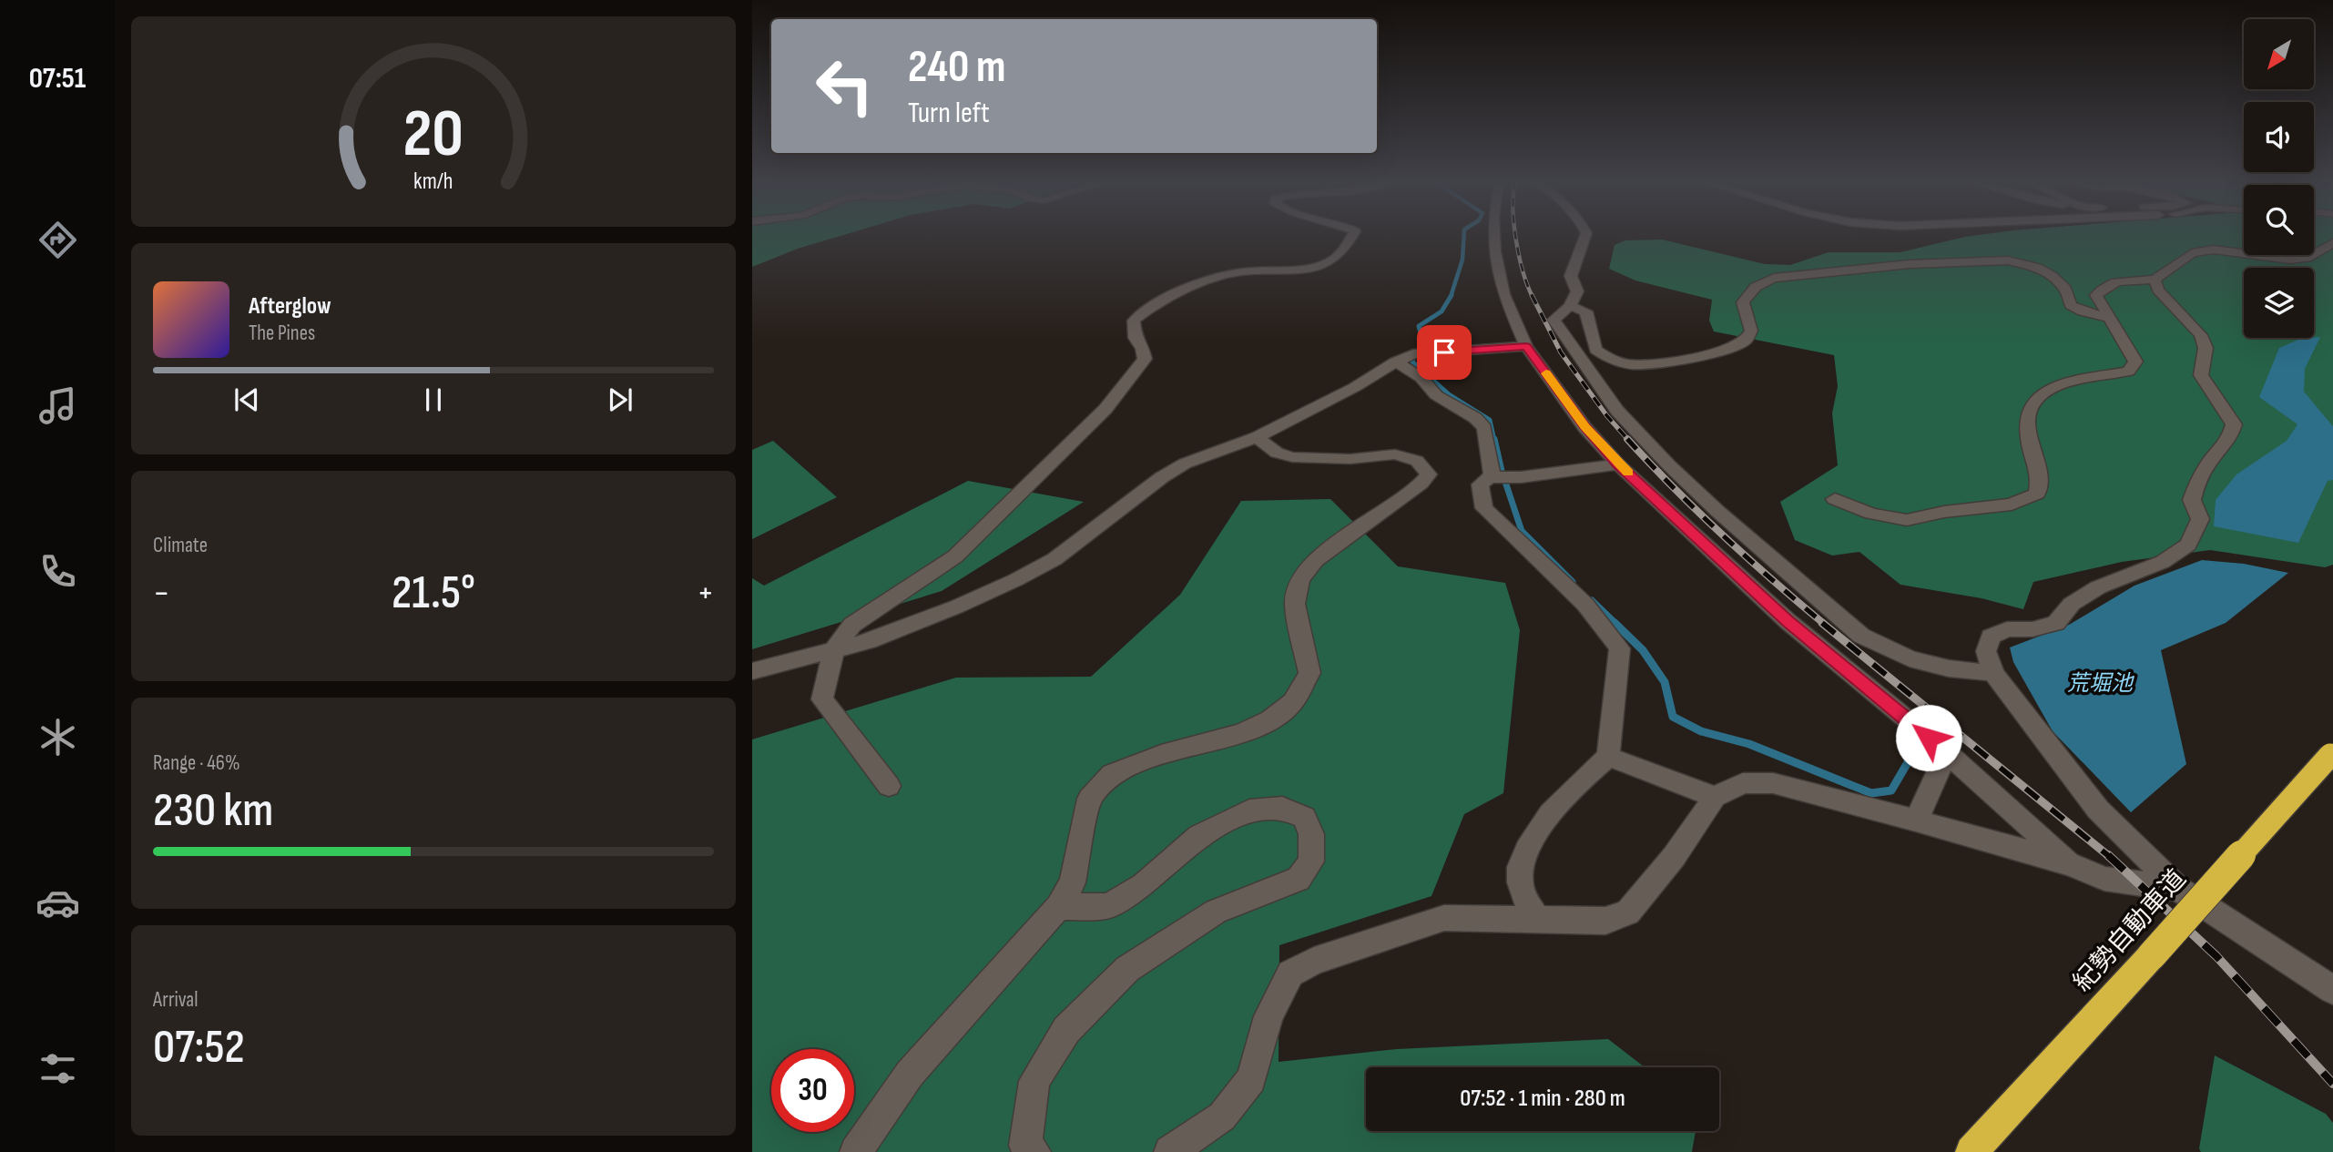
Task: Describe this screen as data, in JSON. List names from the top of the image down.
{
  "streets": {
    "highway": ["紀勢自動車道"]
  },
  "water": ["荒堀池"],
  "north": "bottom left",
  "page": {
    "tabs": "07:51",
    "turn": ["240 m", "Turn left"],
    "song": ["Afterglow", "The Pines"],
    "tile": [
      "Climate",
      ["Range · 46%", "230 km"],
      ["Arrival", "07:52"]
    ],
    "heat": ["−", "21.5°", "+"],
    "limit": "30",
    "trip": "07:52 · 1 min · 280 m",
    "gauge": ["20", "km/h"]
  }
}
